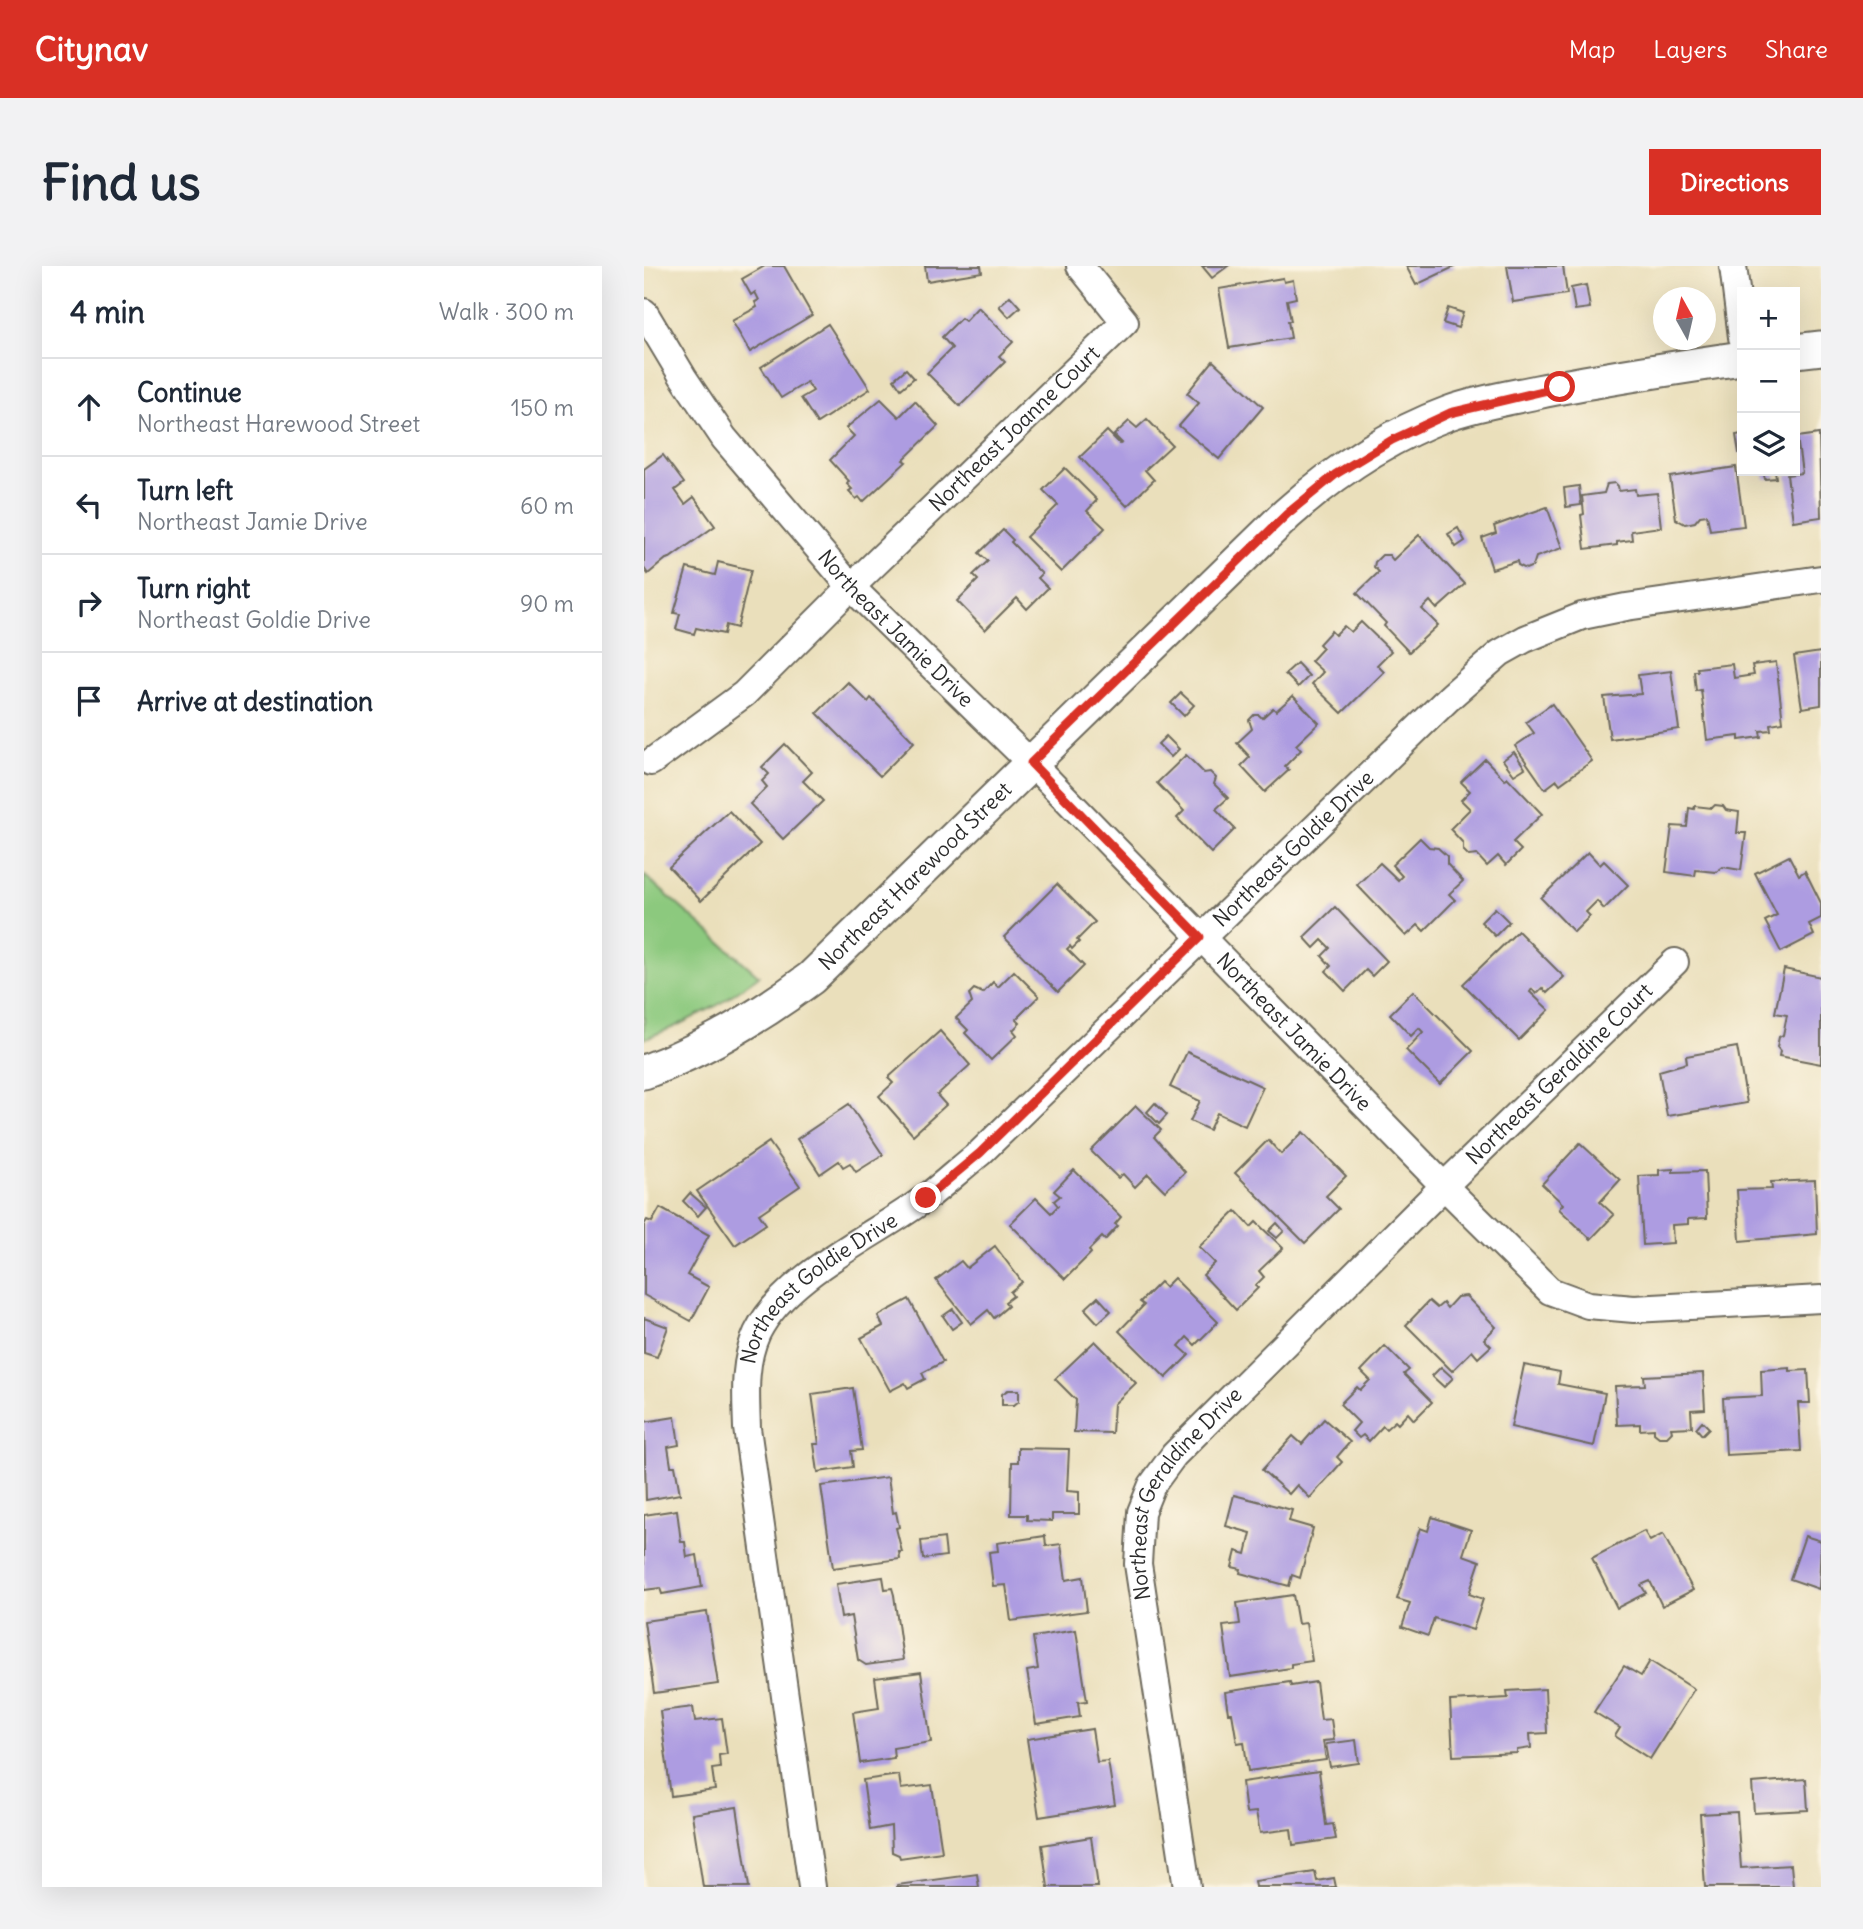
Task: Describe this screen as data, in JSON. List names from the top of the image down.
{
  "streets": {
    "street": [
      "Northeast Joanne Court",
      "Northeast Jamie Drive",
      "Northeast Goldie Drive",
      "Northeast Harewood Street",
      "Northeast Geraldine Court",
      "Northeast Geraldine Drive"
    ]
  },
  "crossings": [
    ["Northeast Joanne Court", "Northeast Jamie Drive"],
    ["Northeast Jamie Drive", "Northeast Goldie Drive"],
    ["Northeast Jamie Drive", "Northeast Harewood Street"],
    ["Northeast Jamie Drive", "Northeast Geraldine Court"],
    ["Northeast Jamie Drive", "Northeast Geraldine Drive"],
    ["Northeast Geraldine Court", "Northeast Geraldine Drive"]
  ],
  "north": "top",
  "page": {
    "header": "Citynav",
    "nav": ["Map", "Layers", "Share"],
    "buttons": "Directions",
    "title": "Find us",
    "heading": ["4 min", "Walk · 300 m"],
    "map_buttons": ["+", "−"],
    "list": [
      ["Continue", "Northeast Harewood Street", "150 m"],
      ["Turn left", "Northeast Jamie Drive", "60 m"],
      ["Turn right", "Northeast Goldie Drive", "90 m"],
      "Arrive at destination"
    ]
  }
}
